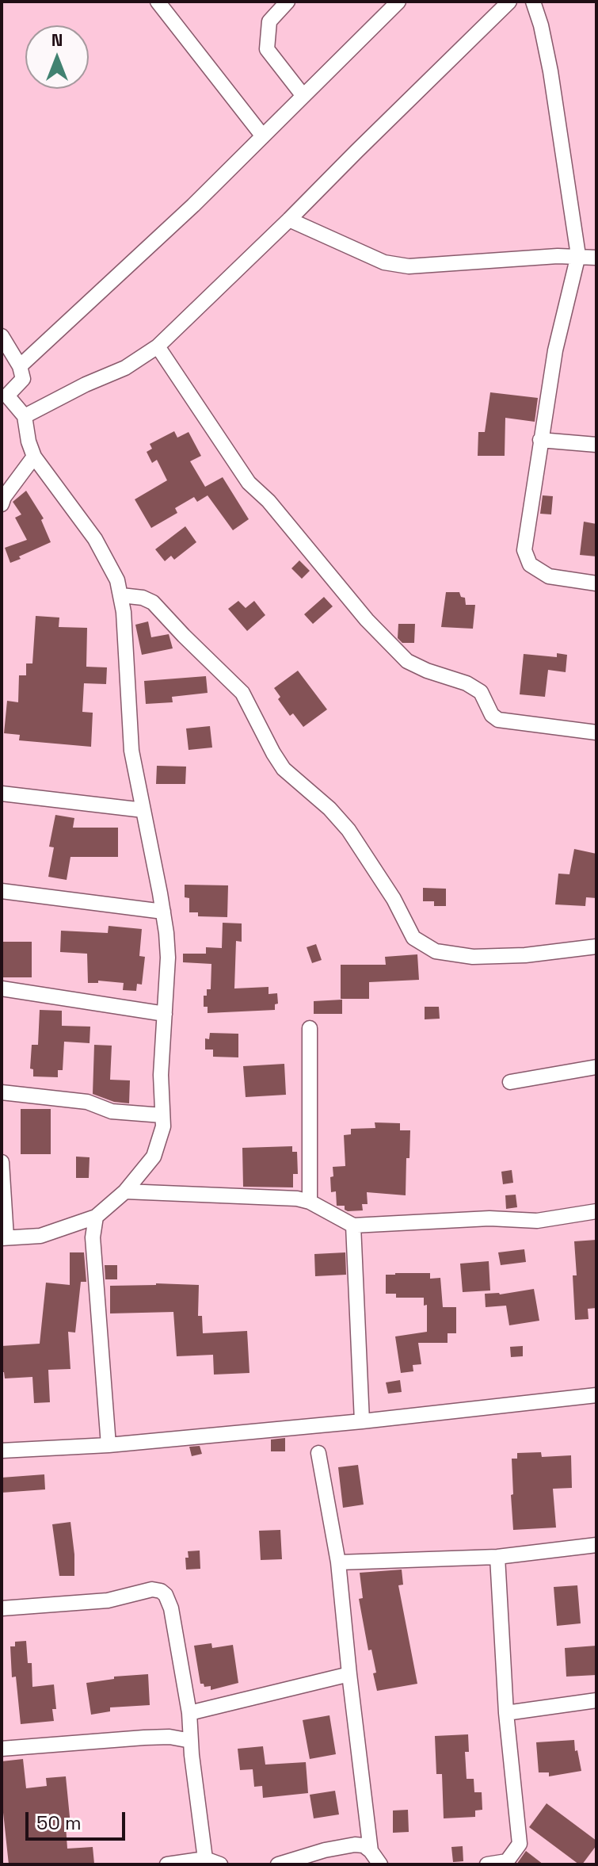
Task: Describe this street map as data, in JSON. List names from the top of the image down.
{
  "scale_bar": "50 m",
  "north": "top"
}
